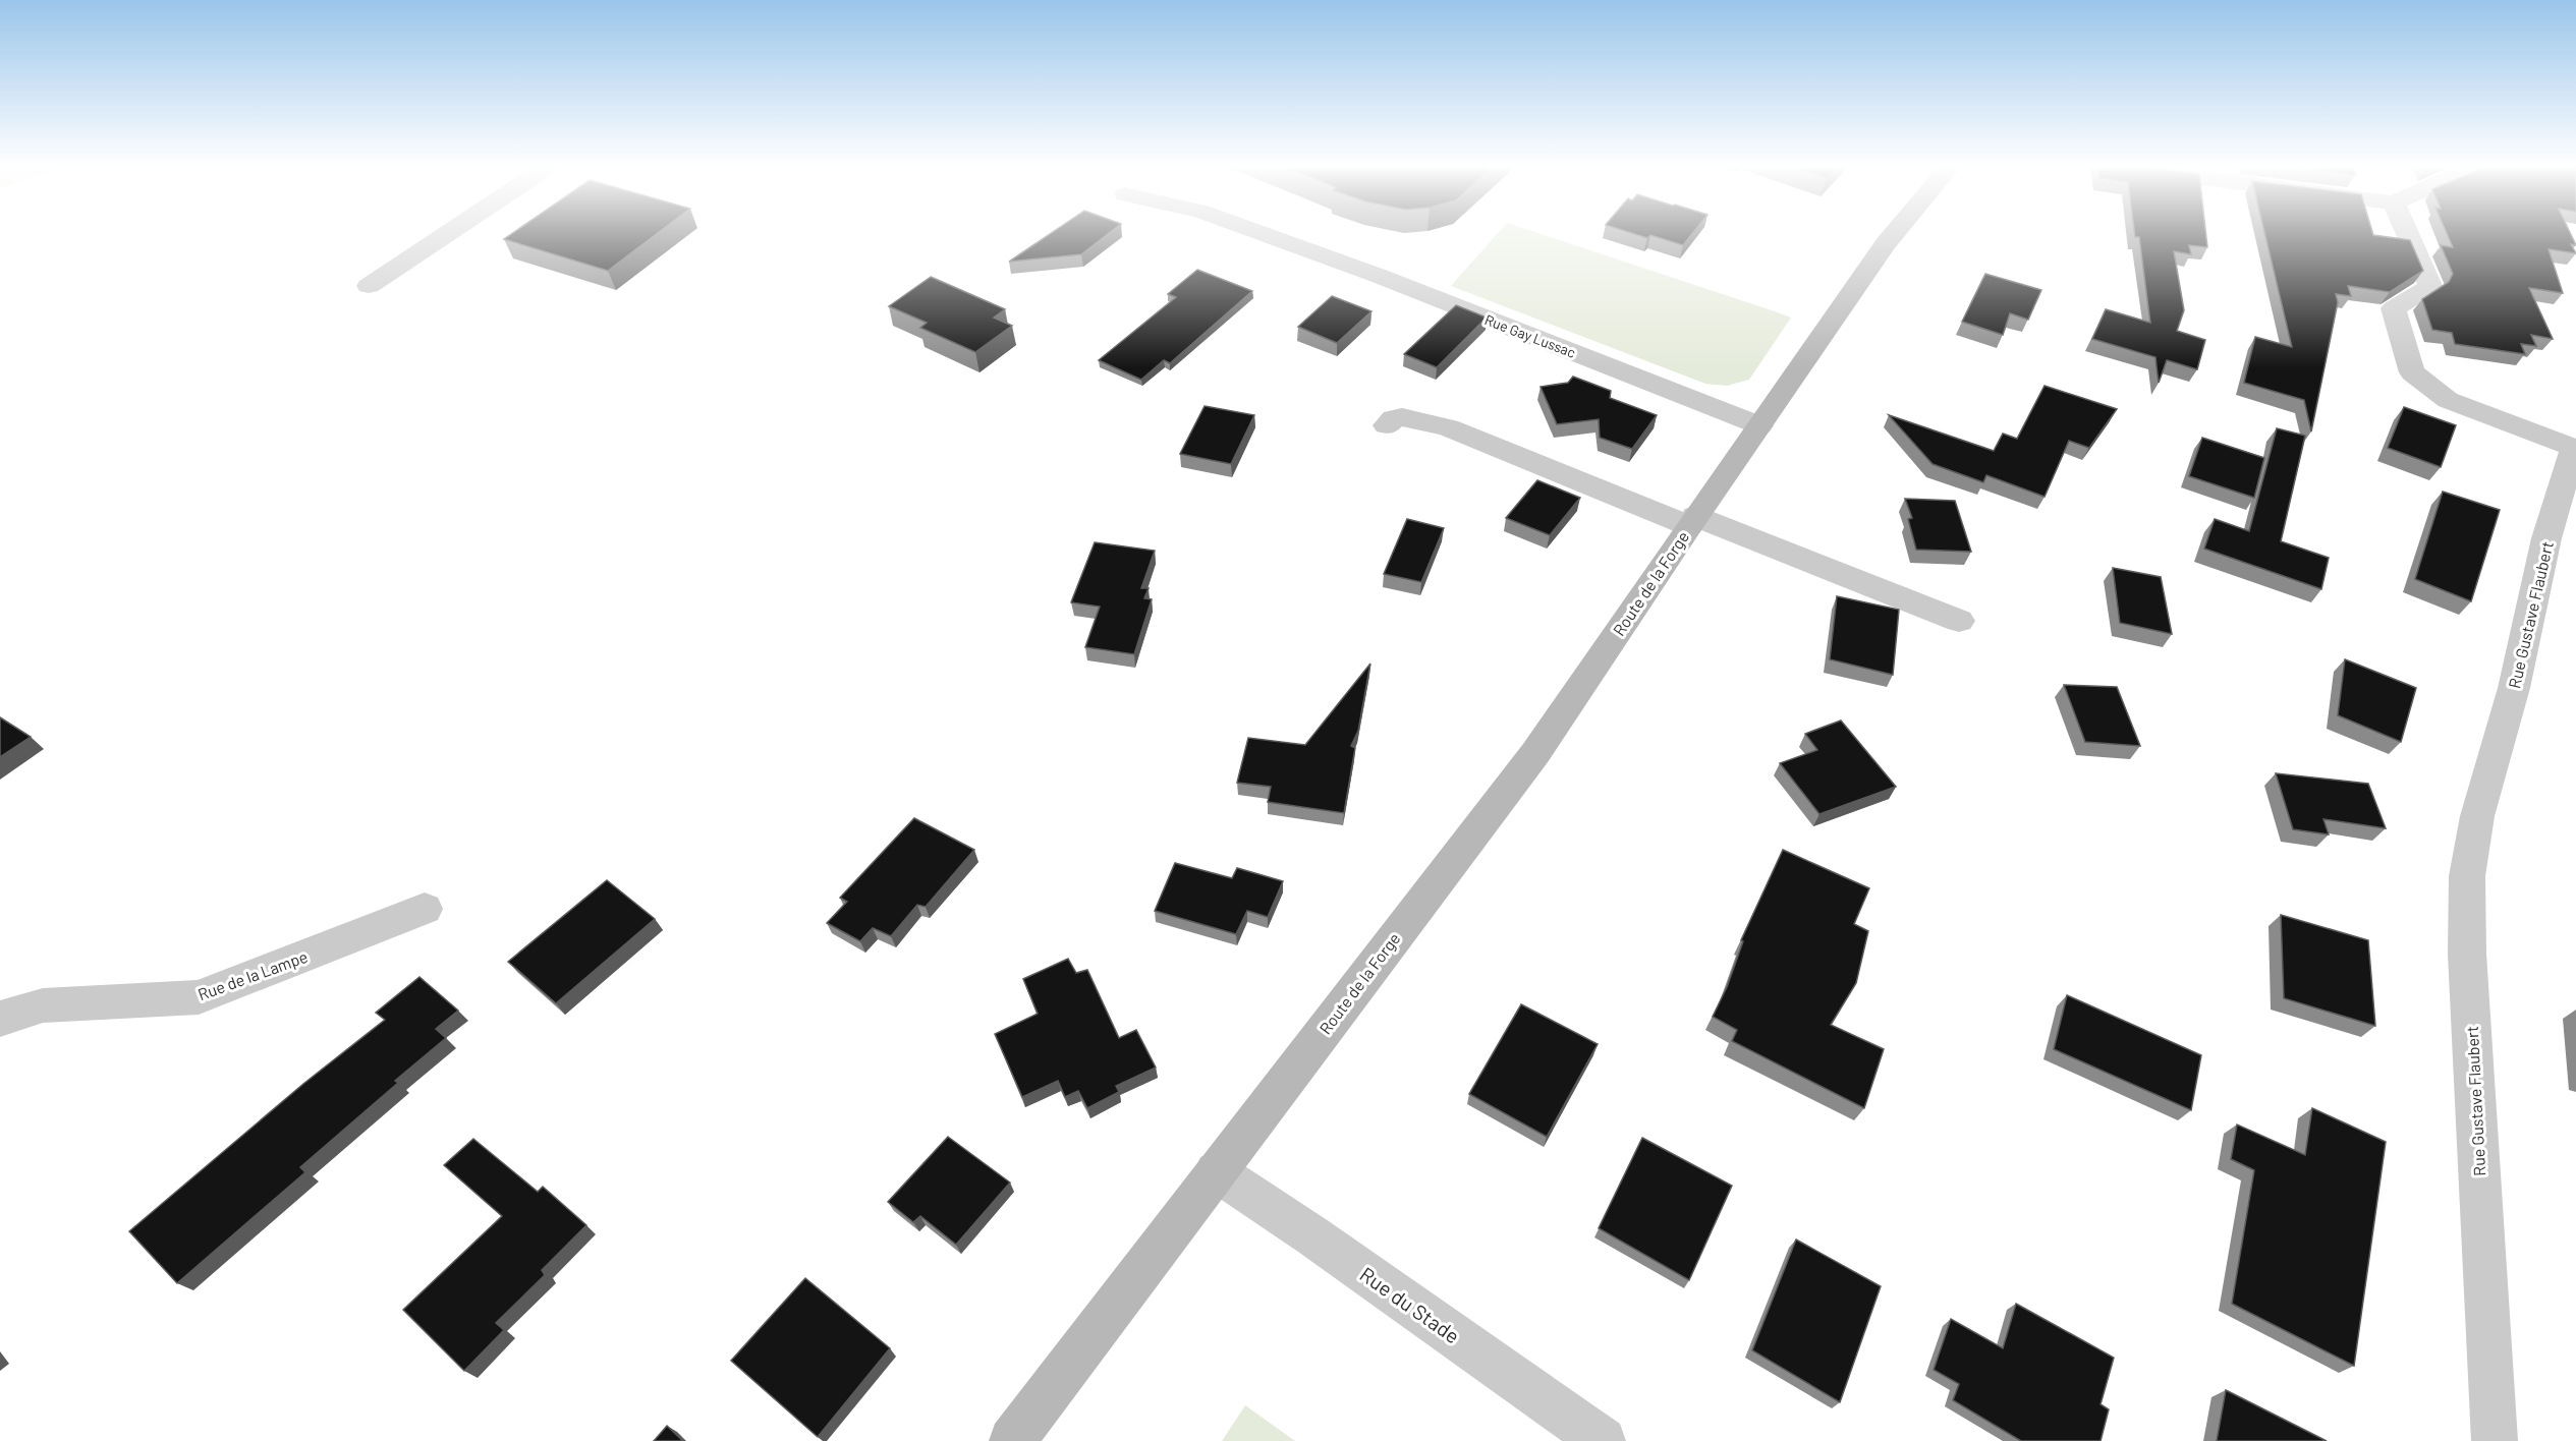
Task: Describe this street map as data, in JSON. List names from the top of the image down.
{
  "streets": {
    "main road": ["Route de la Forge"],
    "street": [
      "Rue Gay Lussac",
      "Rue Gustave Flaubert",
      "Rue de la Lampe",
      "Rue du Stade"
    ]
  },
  "crossings": [
    ["Rue Gay Lussac", "Route de la Forge"],
    ["Route de la Forge", "Rue du Stade"]
  ]
}
